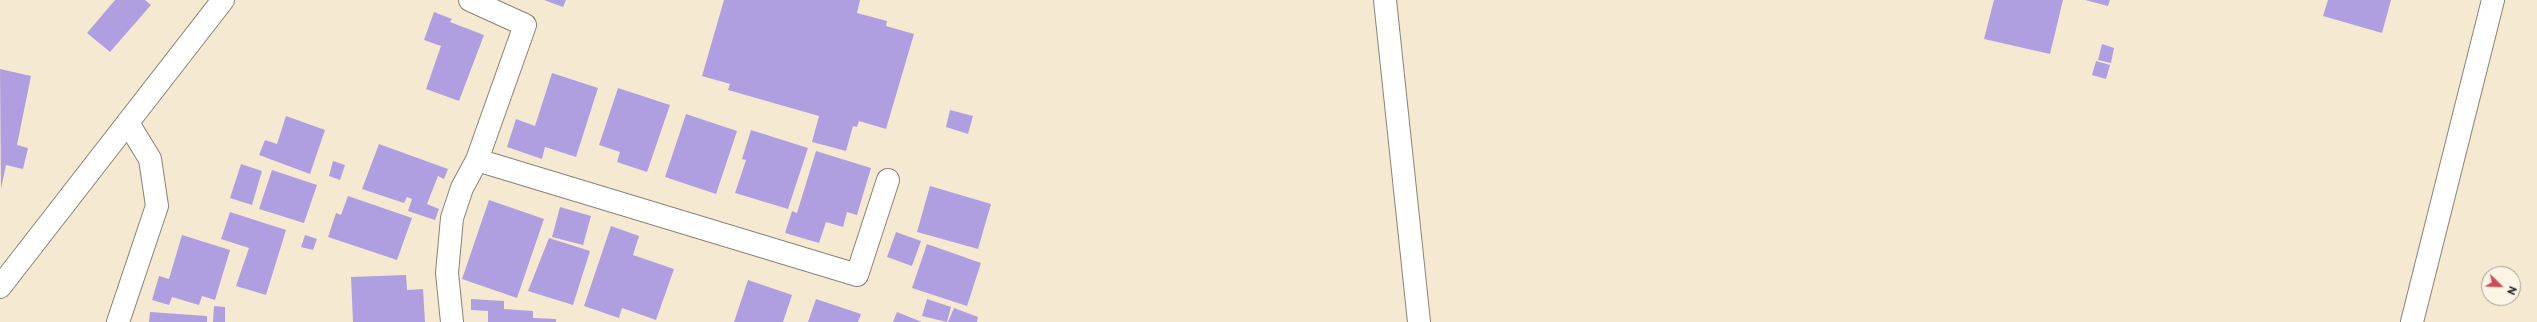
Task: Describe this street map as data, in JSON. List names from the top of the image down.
{
  "north": "bottom right"
}
